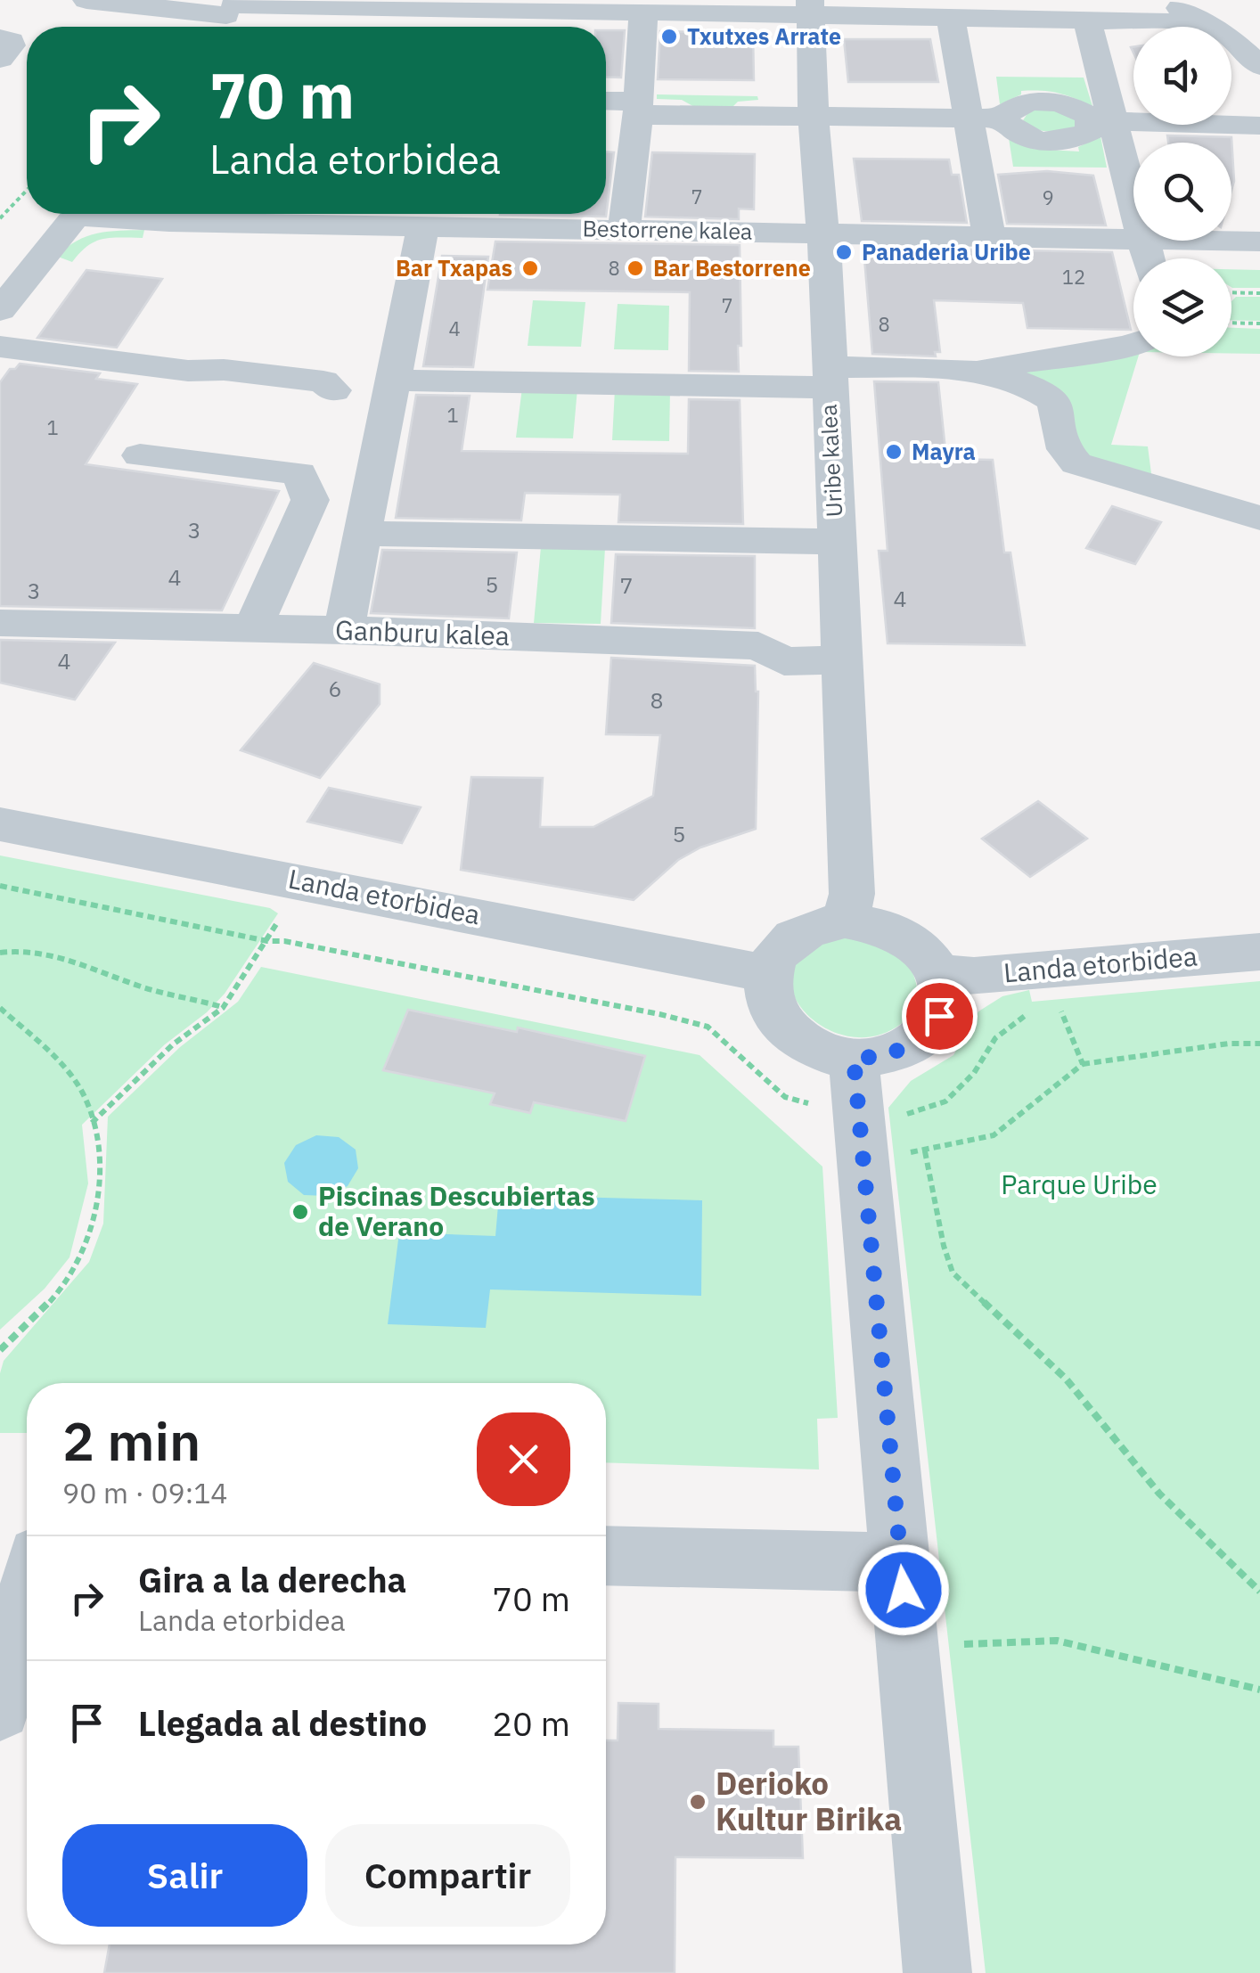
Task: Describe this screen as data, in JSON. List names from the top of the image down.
{
  "streets": {
    "street": [
      "Bestorrene kalea",
      "Uribe kalea",
      "Ganburu kalea",
      "Landa etorbidea"
    ]
  },
  "crossings": [
    ["Bestorrene kalea", "Uribe kalea"],
    ["Uribe kalea", "Ganburu kalea"],
    ["Uribe kalea", "Landa etorbidea"]
  ],
  "parks": ["Parque Uribe"],
  "places": [
    "Txutxes Arrate",
    "Panaderia Uribe",
    "Bar Txapas",
    "Bar Bestorrene",
    "Mayra",
    "Piscinas Descubiertas de Verano",
    "Derioko Kultur Birika"
  ],
  "house_numbers": [
    "7",
    "9",
    "8",
    "12",
    "7",
    "8",
    "4",
    "1",
    "1",
    "3",
    "4",
    "5",
    "7",
    "3",
    "4",
    "4",
    "6",
    "8",
    "5"
  ],
  "page": {
    "turn": ["70 m", "Landa etorbidea"],
    "heading": ["2 min", "90 m · 09:14"],
    "list": [
      {
        "name": "Gira a la derecha",
        "note": "Landa etorbidea",
        "value": "70 m"
      },
      {
        "name": "Llegada al destino",
        "value": "20 m"
      }
    ],
    "buttons": ["Salir", "Compartir"]
  }
}
